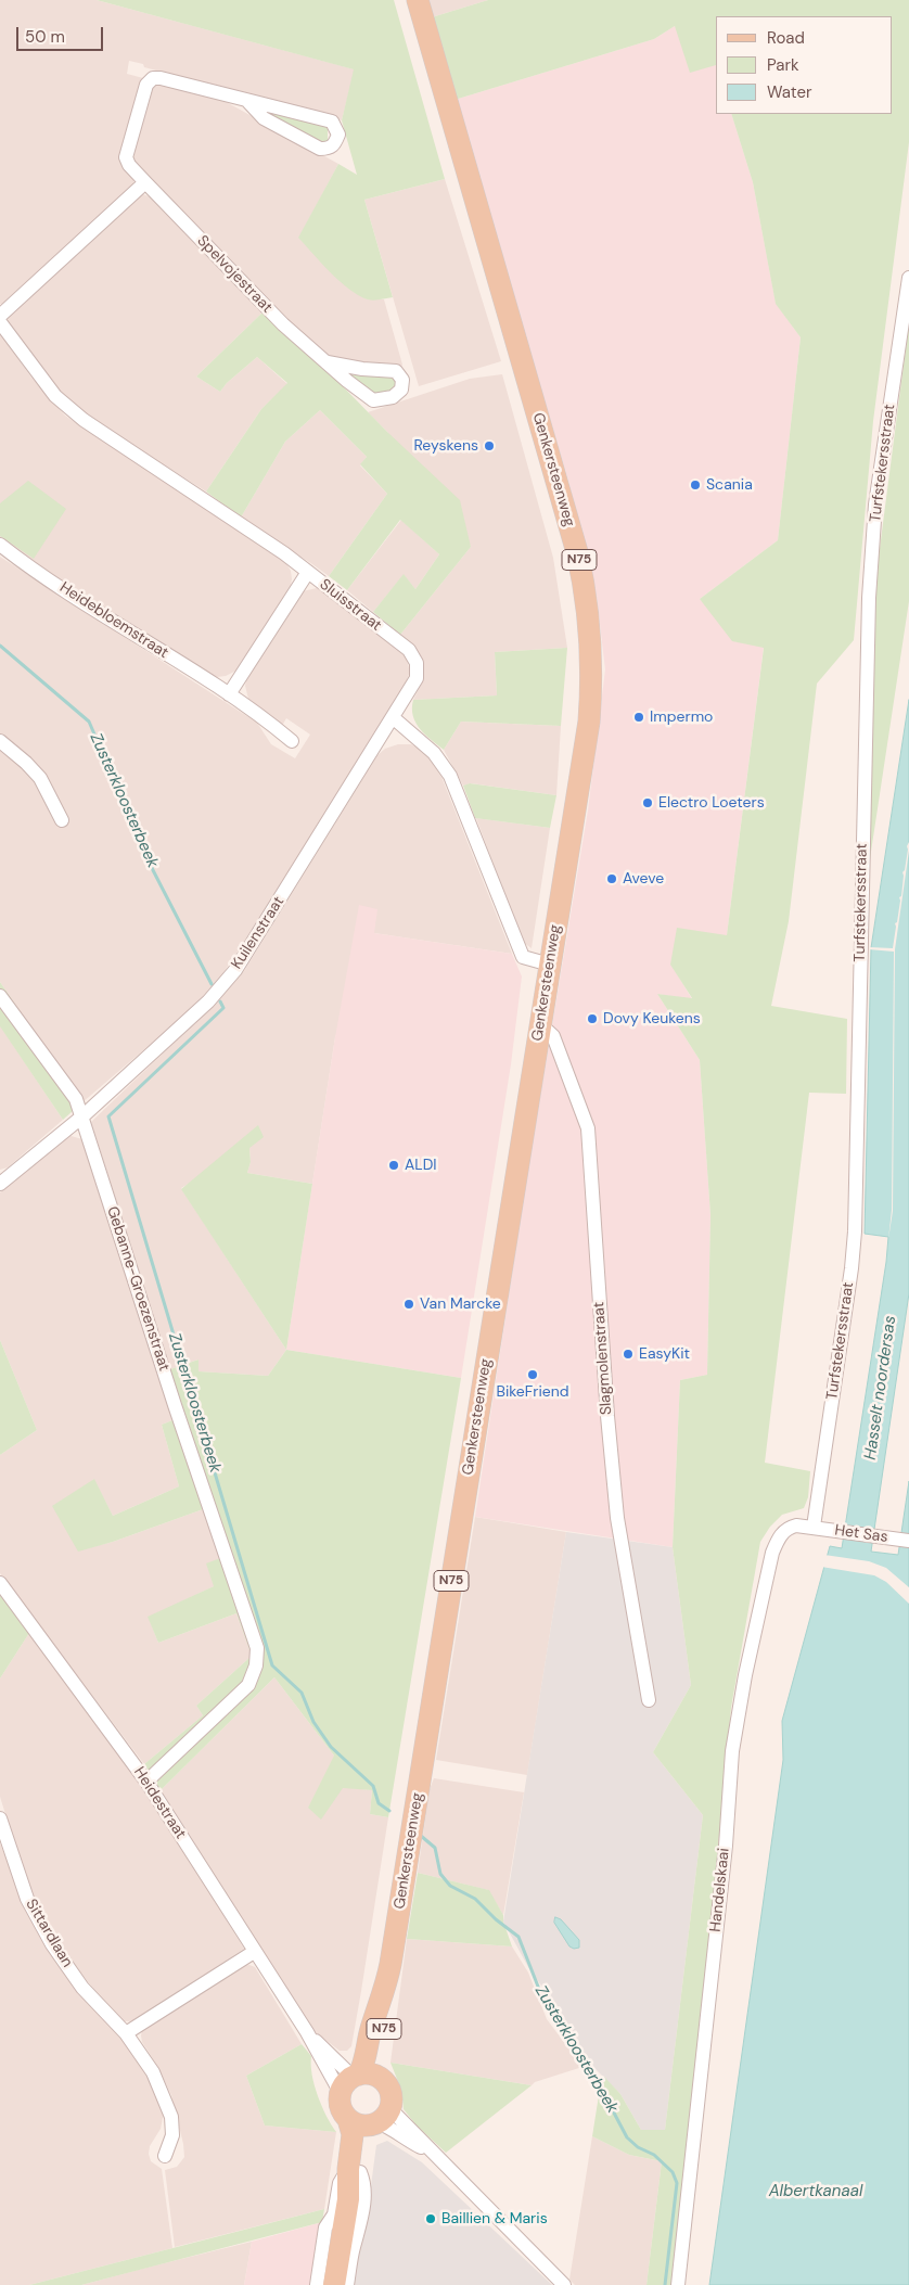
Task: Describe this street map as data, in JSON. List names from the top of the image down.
{
  "streets": {
    "main road": ["Genkersteenweg", "N75"],
    "street": [
      "Spelvojestraat",
      "Turfstekersstraat",
      "Sluisstraat",
      "Heidebloemstraat",
      "Kuilenstraat",
      "Gebanne-Groezenstraat",
      "Slagmolenstraat",
      "Het Sas",
      "Heidestraat",
      "Handelskaai",
      "Sittardlaan"
    ]
  },
  "crossings": [
    ["Turfstekersstraat", "Het Sas"],
    ["Turfstekersstraat", "Handelskaai"],
    ["Genkersteenweg", "Slagmolenstraat"],
    ["Genkersteenweg", "Heidestraat"],
    ["Sluisstraat", "Kuilenstraat"],
    ["Kuilenstraat", "Gebanne-Groezenstraat"],
    ["Gebanne-Groezenstraat", "Heidestraat"],
    ["Het Sas", "Handelskaai"]
  ],
  "water": ["Zusterkloosterbeek", "Hasselt noordersas", "Albertkanaal"],
  "places": [
    "Reyskens",
    "Scania",
    "Impermo",
    "Electro Loeters",
    "Aveve",
    "Dovy Keukens",
    "ALDI",
    "Van Marcke",
    "EasyKit",
    "BikeFriend",
    "Baillien & Maris"
  ],
  "legend": ["Road", "Park", "Water"],
  "scale_bar": "50 m"
}
